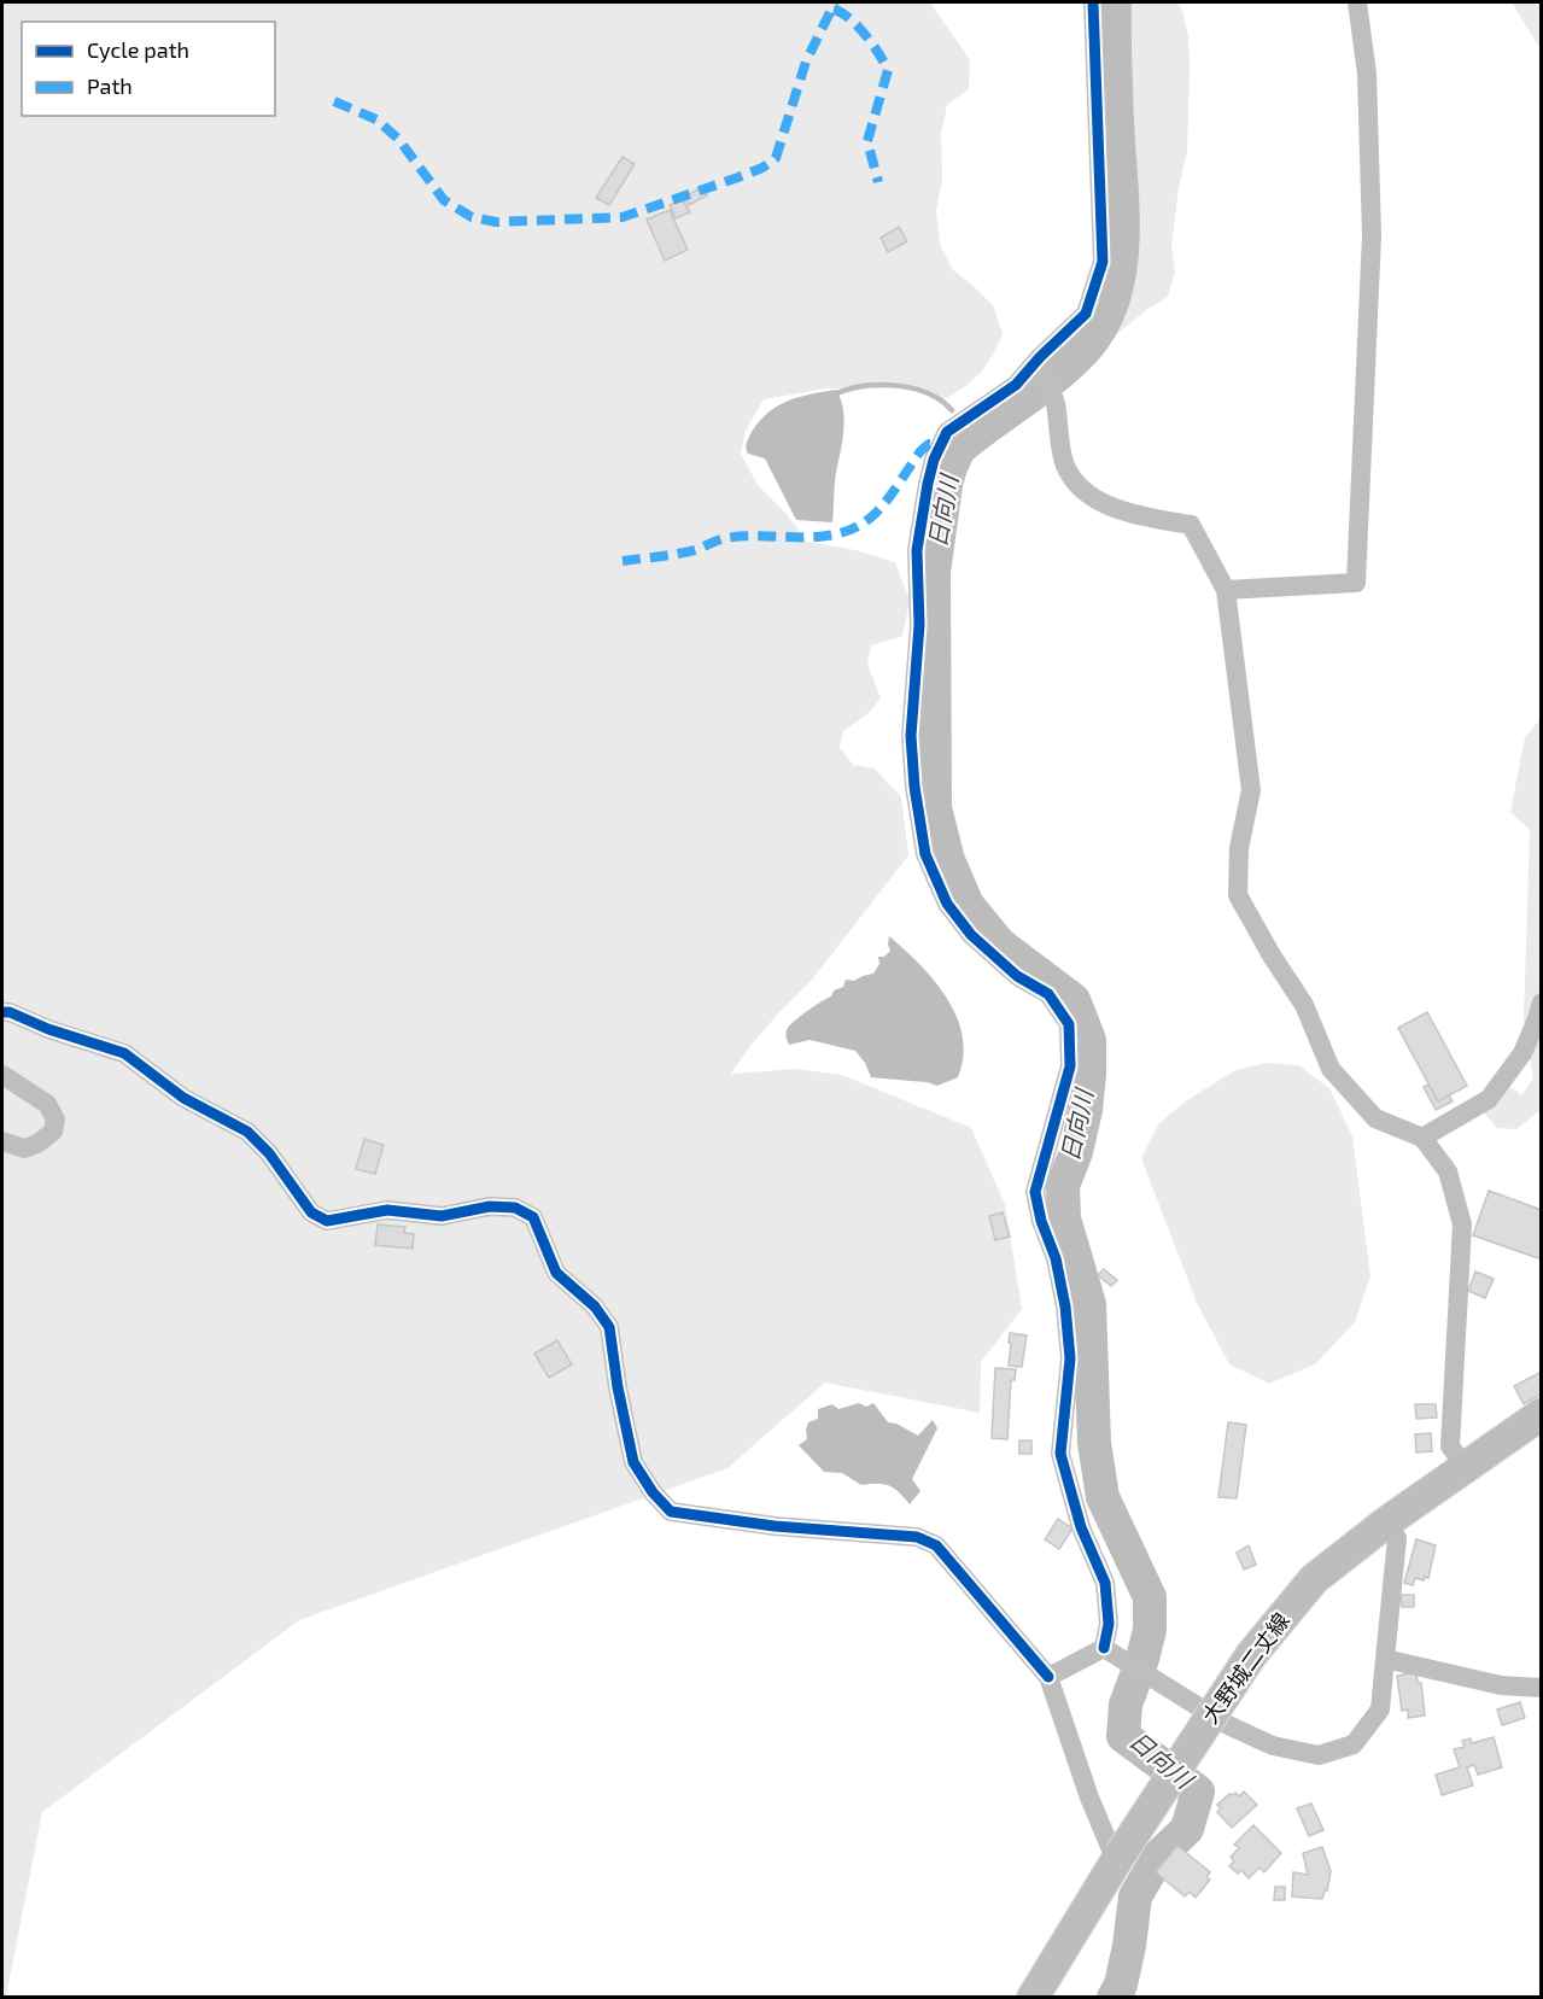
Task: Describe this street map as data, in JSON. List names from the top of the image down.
{
  "streets": {
    "main road": ["大野城二丈線"]
  },
  "water": ["日向川"],
  "legend": ["Cycle path", "Path"]
}
